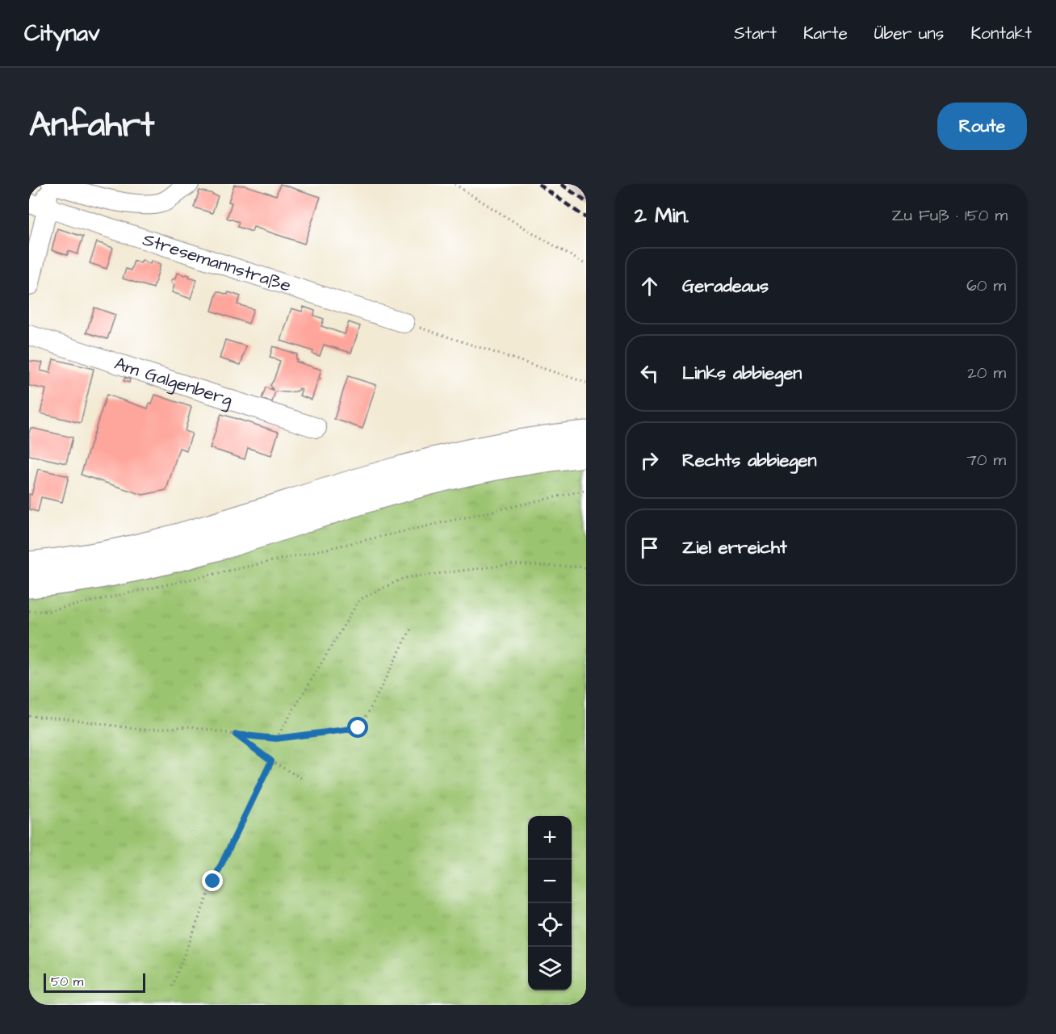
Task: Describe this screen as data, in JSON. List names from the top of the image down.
{
  "streets": {
    "street": ["Stresemannstraße", "Am Galgenberg"]
  },
  "scale_bar": "50 m",
  "page": {
    "header": "Citynav",
    "nav": [
      "Start",
      "Karte",
      "Über uns",
      "Kontakt"
    ],
    "title": "Anfahrt",
    "buttons": "Route",
    "heading": ["2 Min.", "Zu Fuß · 150 m"],
    "list": [
      ["Geradeaus", "60 m"],
      ["Links abbiegen", "20 m"],
      ["Rechts abbiegen", "70 m"],
      "Ziel erreicht"
    ],
    "map_buttons": ["+", "−"],
    "scale": "50 m"
  }
}
